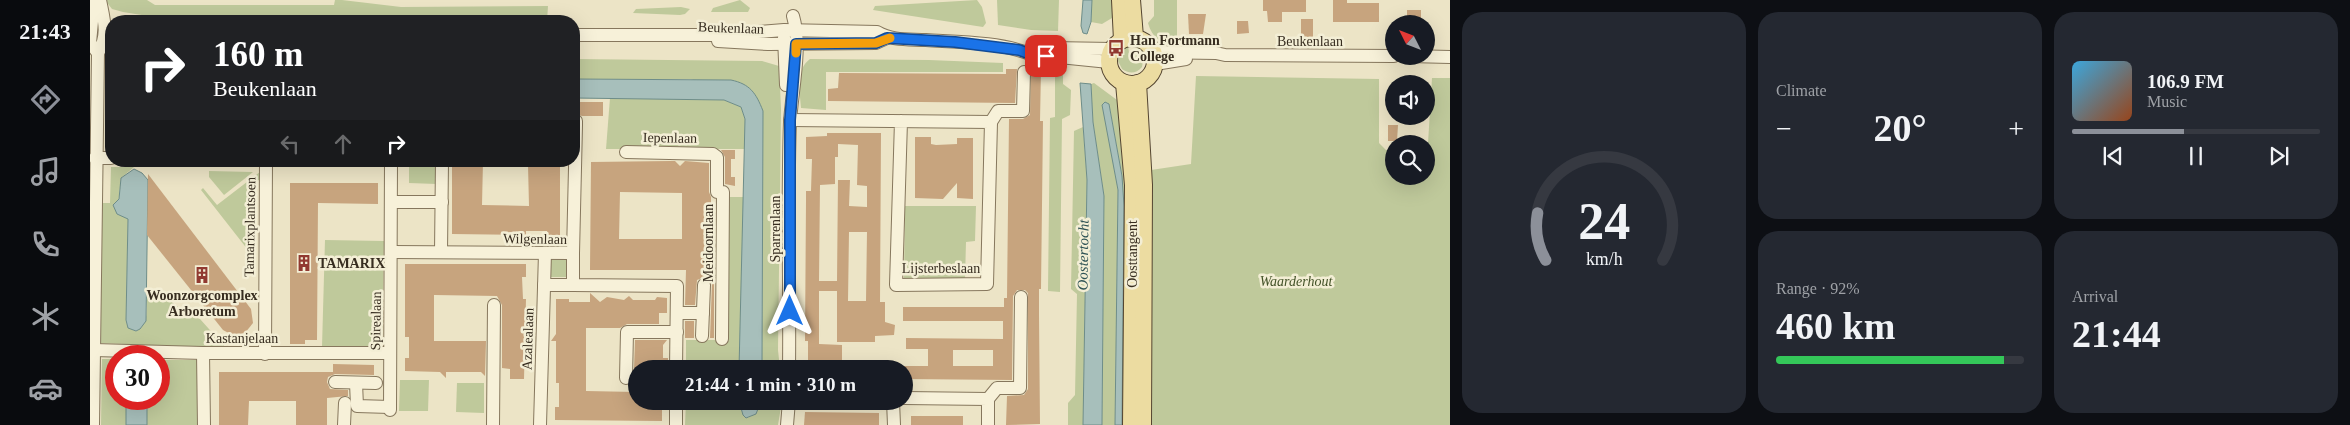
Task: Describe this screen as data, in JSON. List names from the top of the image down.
{
  "streets": {
    "main road": ["Oosttangent"],
    "street": [
      "Beukenlaan",
      "Iepenlaan",
      "Tamarixplantsoen",
      "Sparrenlaan",
      "Wilgenlaan",
      "Meidoornlaan",
      "Lijsterbeslaan",
      "Spirealaan",
      "Kastanjelaan",
      "Azalealaan"
    ]
  },
  "crossings": [
    ["Beukenlaan", "Sparrenlaan"],
    ["Beukenlaan", "Oosttangent"],
    ["Iepenlaan", "Meidoornlaan"],
    ["Tamarixplantsoen", "Kastanjelaan"],
    ["Wilgenlaan", "Spirealaan"],
    ["Wilgenlaan", "Azalealaan"],
    ["Spirealaan", "Kastanjelaan"]
  ],
  "water": ["Oostertocht"],
  "parks": ["Waarderhout"],
  "places": {
    "bus stop": ["Han Fortmann College"],
    "building": ["TAMARIX", "Woonzorgcomplex Arboretum"]
  },
  "north": "top left",
  "page": {
    "tabs": "21:43",
    "tile": [
      "Climate",
      ["Range · 92%", "460 km"],
      ["Arrival", "21:44"]
    ],
    "turn": ["160 m", "Beukenlaan"],
    "song": ["106.9 FM", "Music"],
    "heat": ["−", "20°", "+"],
    "limit": "30",
    "trip": "21:44 · 1 min · 310 m",
    "gauge": ["24", "km/h"]
  }
}
